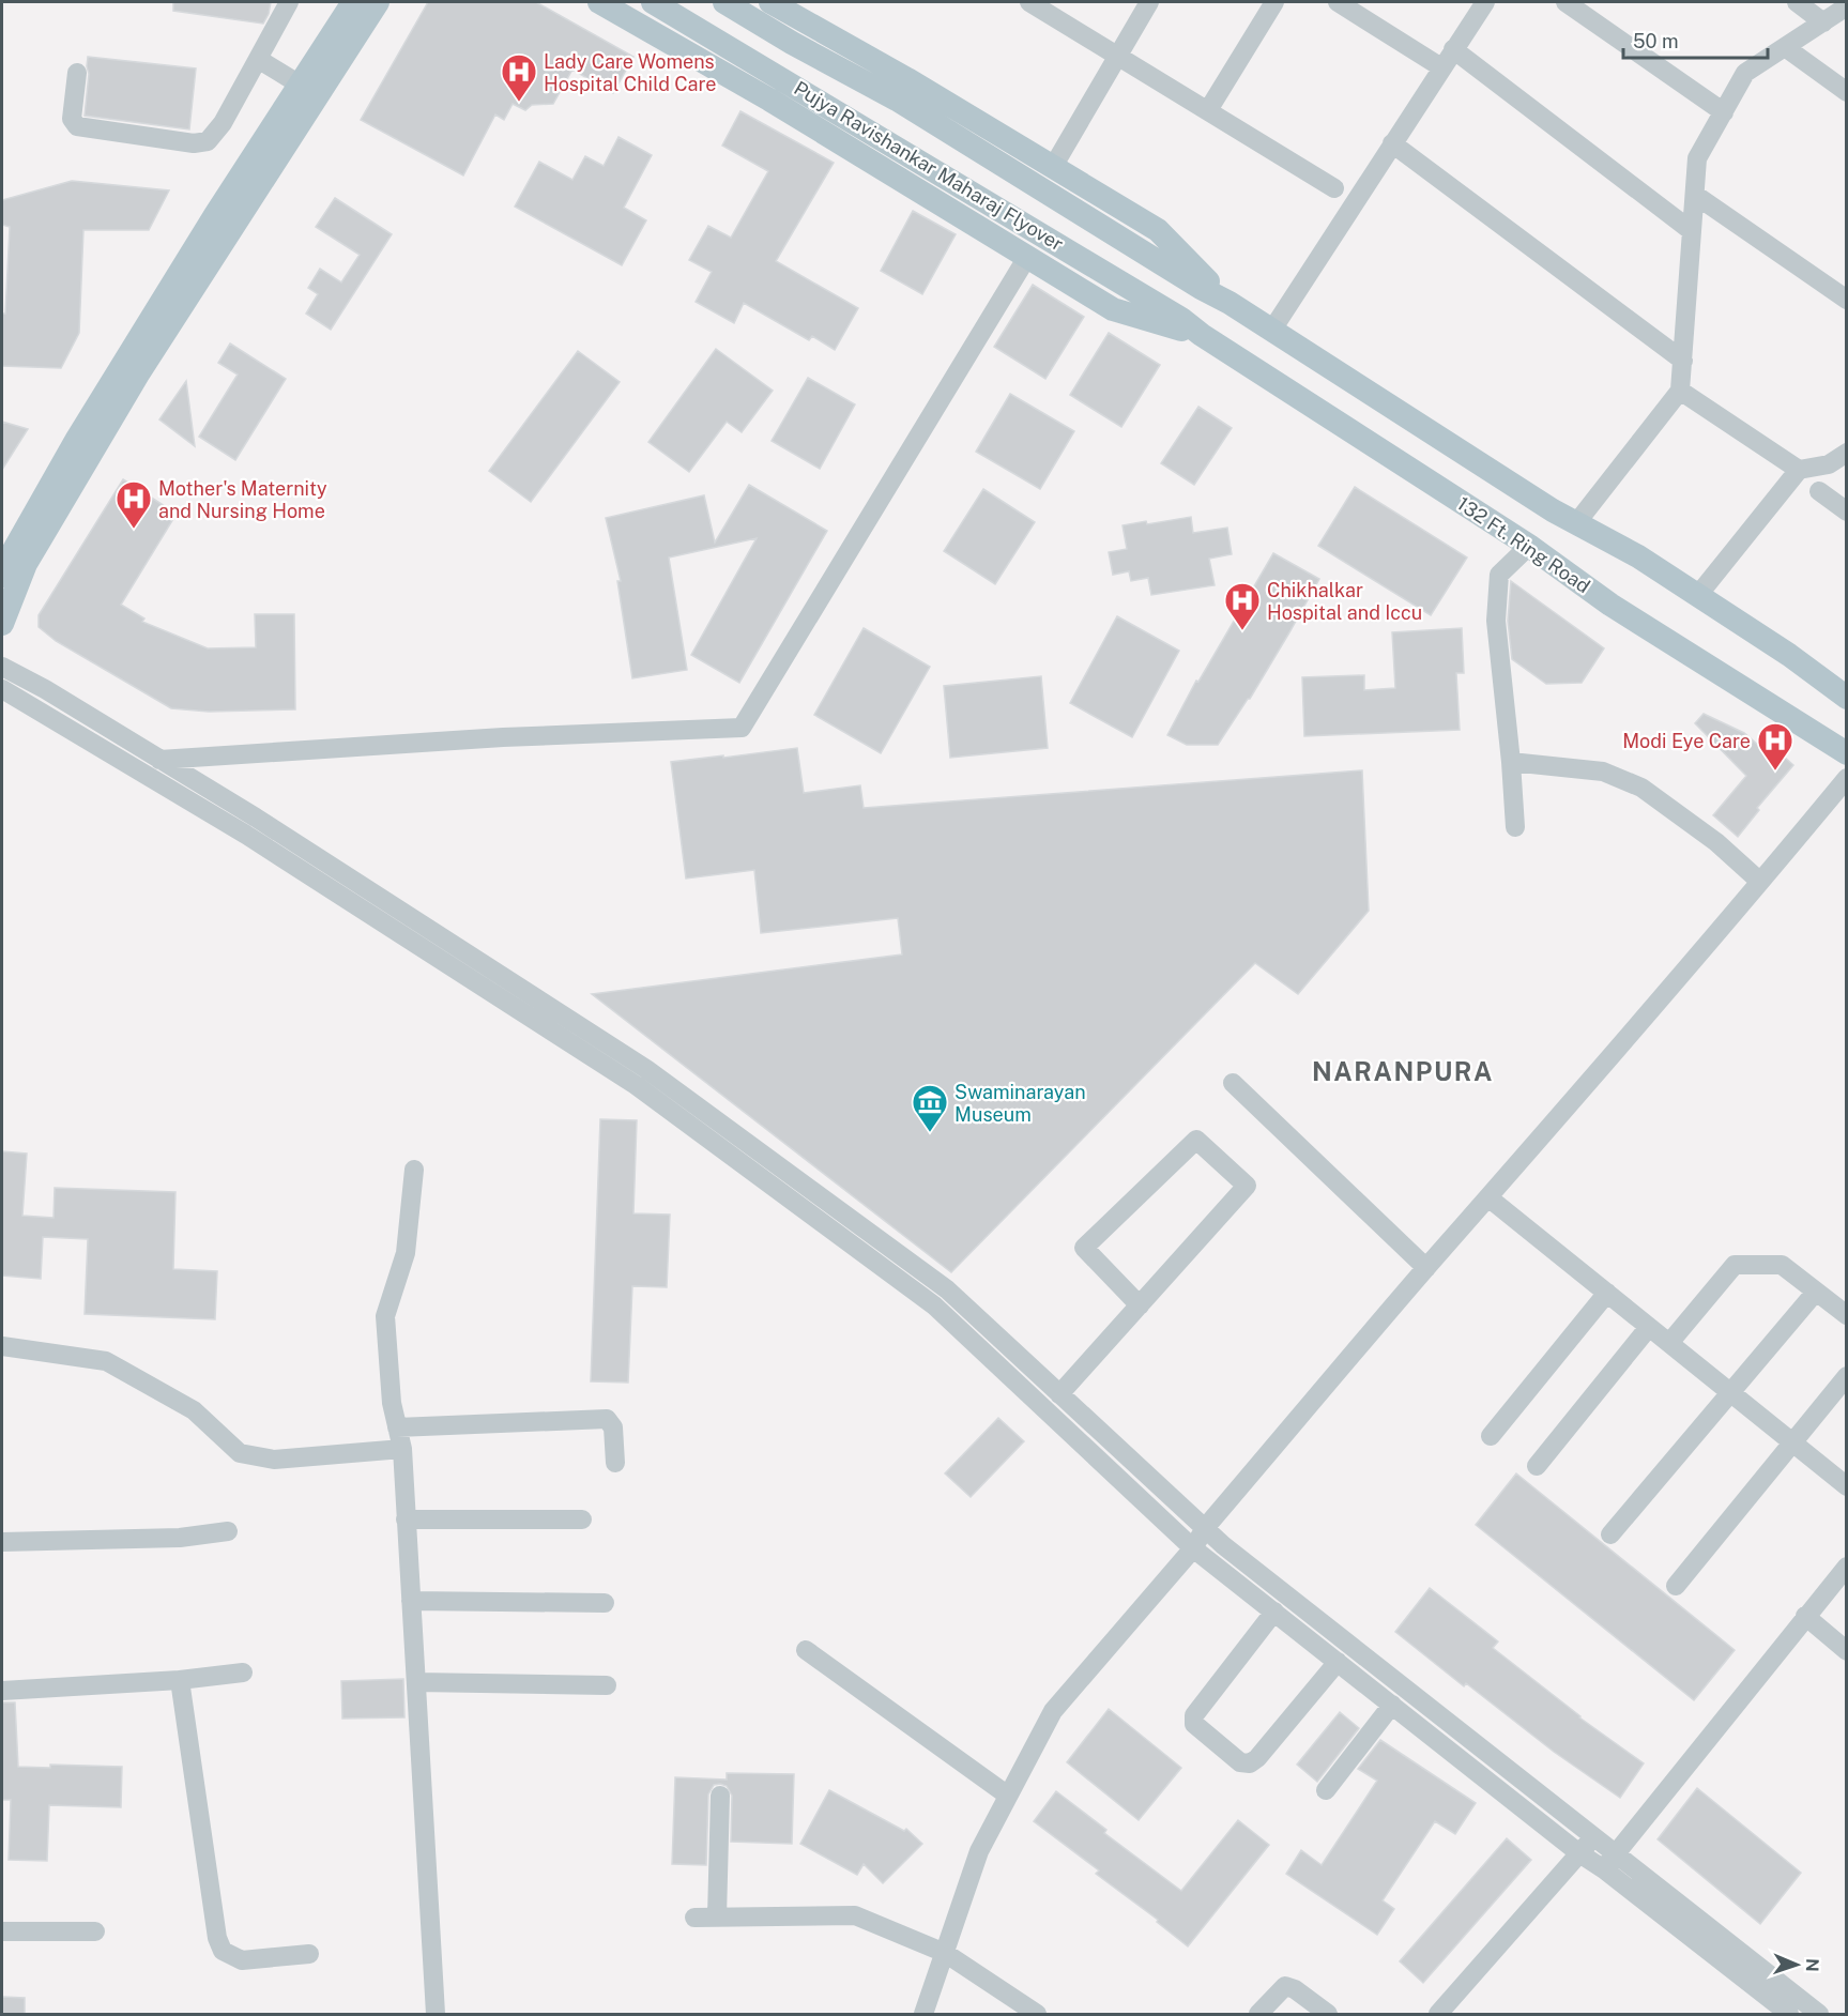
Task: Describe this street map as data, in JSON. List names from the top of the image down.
{
  "streets": {
    "main road": ["Pujya Ravishankar Maharaj Flyover", "132 Ft. Ring Road"]
  },
  "crossings": [
    ["Pujya Ravishankar Maharaj Flyover", "132 Ft. Ring Road"]
  ],
  "districts": ["NARANPURA"],
  "places": {
    "hospital": [
      "Lady Care Womens Hospital Child Care",
      "Mother's Maternity and Nursing Home",
      "Chikhalkar Hospital and Iccu",
      "Modi Eye Care"
    ],
    "museum": ["Swaminarayan Museum"]
  },
  "scale_bar": "50 m",
  "north": "right"
}
